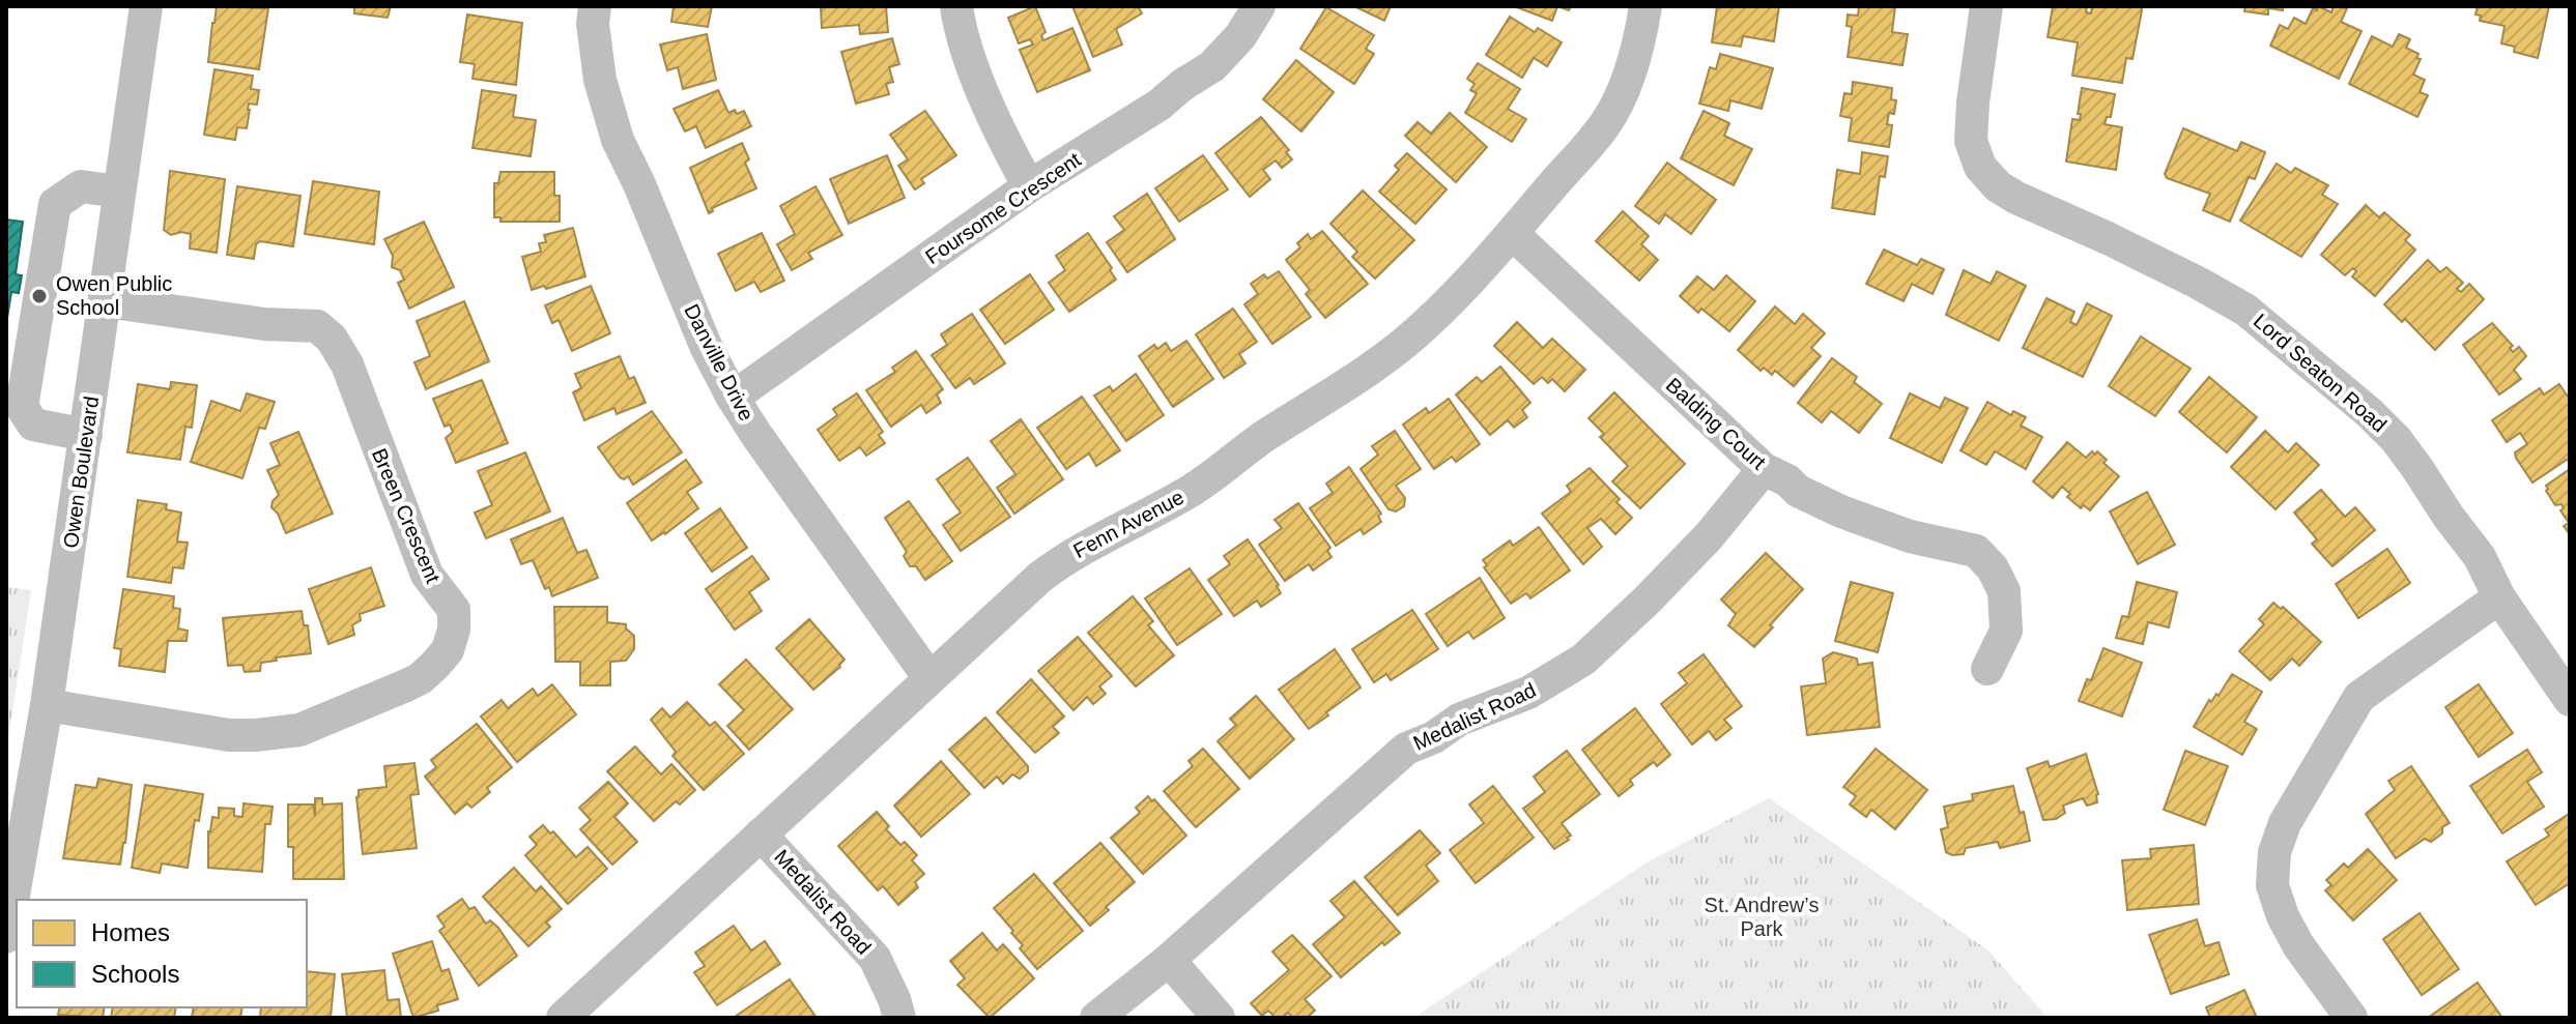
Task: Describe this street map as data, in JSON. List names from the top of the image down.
{
  "streets": {
    "street": [
      "Foursome Crescent",
      "Danville Drive",
      "Lord Seaton Road",
      "Balding Court",
      "Owen Boulevard",
      "Breen Crescent",
      "Fenn Avenue",
      "Medalist Road"
    ]
  },
  "crossings": [
    ["Foursome Crescent", "Danville Drive"],
    ["Danville Drive", "Fenn Avenue"],
    ["Balding Court", "Fenn Avenue"],
    ["Balding Court", "Medalist Road"],
    ["Owen Boulevard", "Breen Crescent"],
    ["Fenn Avenue", "Medalist Road"]
  ],
  "parks": ["St. Andrew’s Park"],
  "places": ["Owen Public School"],
  "legend": ["Homes", "Schools"]
}
